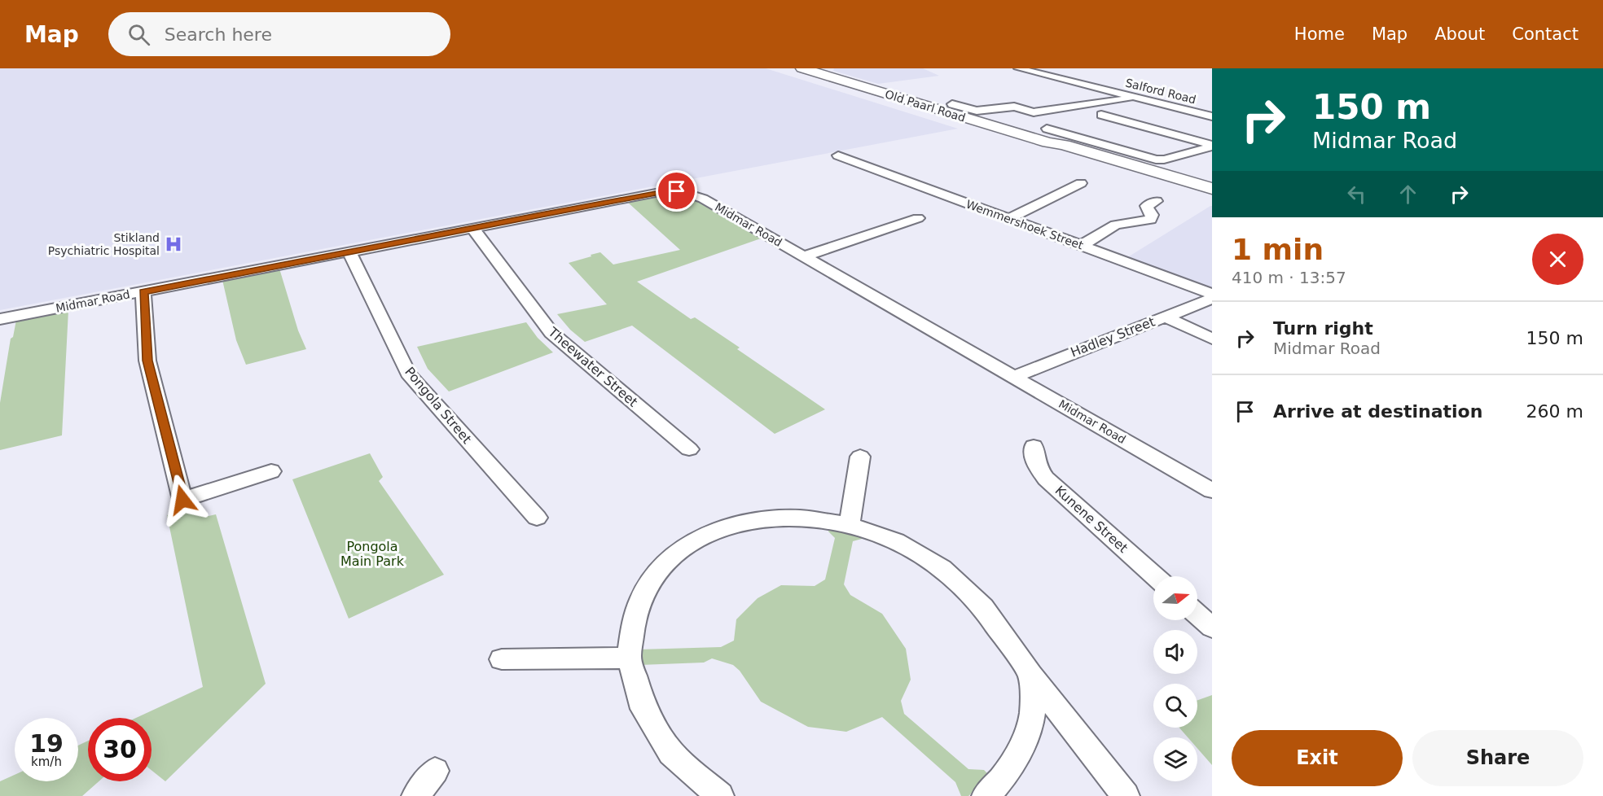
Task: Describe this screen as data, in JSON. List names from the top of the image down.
{
  "streets": {
    "main road": ["Old Paarl Road"],
    "street": [
      "Salford Road",
      "Midmar Road",
      "Wemmershoek Street",
      "Hadley Street",
      "Theewater Street",
      "Pongola Street",
      "Kunene Street"
    ]
  },
  "crossings": [
    ["Midmar Road", "Hadley Street"],
    ["Midmar Road", "Theewater Street"],
    ["Midmar Road", "Pongola Street"],
    ["Wemmershoek Street", "Hadley Street"]
  ],
  "parks": ["Pongola Main Park"],
  "places": {
    "hospital": ["Stikland Psychiatric Hospital"]
  },
  "north": "right",
  "page": {
    "header": "Map",
    "search": "Search here",
    "nav": [
      "Home",
      "Map",
      "About",
      "Contact"
    ],
    "turn": ["150 m", "Midmar Road"],
    "heading": ["1 min", "410 m · 13:57"],
    "list": [
      {
        "name": "Turn right",
        "note": "Midmar Road",
        "value": "150 m"
      },
      {
        "name": "Arrive at destination",
        "value": "260 m"
      }
    ],
    "speed": "19 km/h",
    "limit": "30",
    "buttons": ["Exit", "Share"]
  }
}
